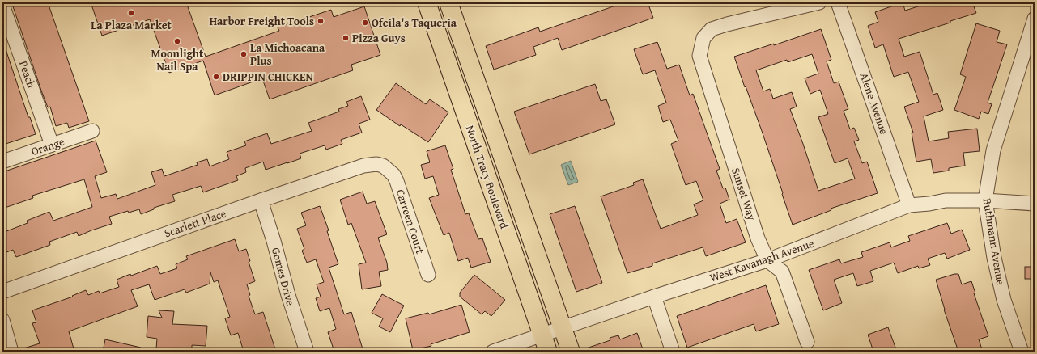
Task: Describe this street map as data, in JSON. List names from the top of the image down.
{
  "streets": {
    "main road": ["North Tracy Boulevard"],
    "street": [
      "Peach",
      "Alene Avenue",
      "Orange",
      "Sunset Way",
      "Carreen Court",
      "Scarlett Place",
      "Buthmann Avenue",
      "West Kavanagh Avenue",
      "Gomes Drive"
    ]
  },
  "crossings": [
    ["Peach", "Orange"],
    ["Alene Avenue", "West Kavanagh Avenue"],
    ["North Tracy Boulevard", "West Kavanagh Avenue"],
    ["Sunset Way", "West Kavanagh Avenue"],
    ["Carreen Court", "Scarlett Place"],
    ["Scarlett Place", "Gomes Drive"],
    ["Buthmann Avenue", "West Kavanagh Avenue"]
  ],
  "places": [
    "La Plaza Market",
    "Harbor Freight Tools",
    "Ofeila's Taqueria",
    "Pizza Guys",
    "Moonlight Nail Spa",
    "La Michoacana Plus",
    "DRIPPIN CHICKEN"
  ]
}
